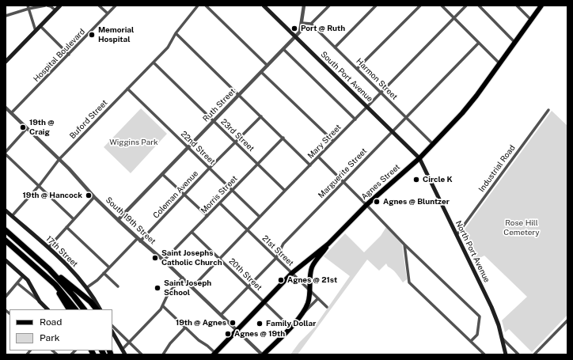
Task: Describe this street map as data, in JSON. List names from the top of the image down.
{
  "streets": {
    "main road": [
      "South Port Avenue",
      "Agnes Street",
      "17th Street",
      "North Port Avenue"
    ],
    "street": [
      "Hospital Boulevard",
      "Harmon Street",
      "Ruth Street",
      "Buford Street",
      "23rd Street",
      "Mary Street",
      "22nd Street",
      "Industrial Road",
      "Marguerite Street",
      "Coleman Avenue",
      "Morris Street",
      "South 19th Street",
      "21st Street",
      "20th Street"
    ]
  },
  "crossings": [
    ["Hospital Boulevard", "South 19th Street"],
    ["South Port Avenue", "Ruth Street"],
    ["South Port Avenue", "Mary Street"],
    ["South Port Avenue", "Marguerite Street"],
    ["South Port Avenue", "Agnes Street"],
    ["South Port Avenue", "North Port Avenue"],
    ["Harmon Street", "Mary Street"],
    ["Harmon Street", "Marguerite Street"],
    ["Harmon Street", "Agnes Street"],
    ["Ruth Street", "23rd Street"],
    ["Ruth Street", "22nd Street"],
    ["Ruth Street", "South 19th Street"],
    ["Buford Street", "23rd Street"],
    ["Buford Street", "22nd Street"],
    ["Buford Street", "South 19th Street"],
    ["Buford Street", "17th Street"],
    ["23rd Street", "Mary Street"],
    ["23rd Street", "Coleman Avenue"],
    ["23rd Street", "Morris Street"],
    ["Mary Street", "22nd Street"],
    ["Mary Street", "South 19th Street"],
    ["Mary Street", "21st Street"],
    ["Mary Street", "20th Street"],
    ["22nd Street", "Coleman Avenue"],
    ["22nd Street", "Morris Street"],
    ["Industrial Road", "North Port Avenue"],
    ["Marguerite Street", "South 19th Street"],
    ["Marguerite Street", "21st Street"],
    ["Marguerite Street", "20th Street"],
    ["Agnes Street", "South 19th Street"],
    ["Agnes Street", "21st Street"],
    ["Agnes Street", "North Port Avenue"],
    ["Agnes Street", "20th Street"],
    ["Coleman Avenue", "South 19th Street"],
    ["Coleman Avenue", "17th Street"],
    ["Morris Street", "South 19th Street"],
    ["Morris Street", "21st Street"],
    ["Morris Street", "20th Street"]
  ],
  "parks": ["Wiggins Park", "Rose Hill Cemetery"],
  "places": [
    "Port @ Ruth",
    "Memorial Hospital",
    "19th @ Craig",
    "Circle K",
    "19th @ Hancock",
    "Agnes @ Bluntzer",
    "Saint Josephs Catholic Church",
    "Agnes @ 21st",
    "Saint Joseph School",
    "19th @ Agnes",
    "Family Dollar",
    "Agnes @ 19th"
  ],
  "legend": ["Road", "Park"]
}
